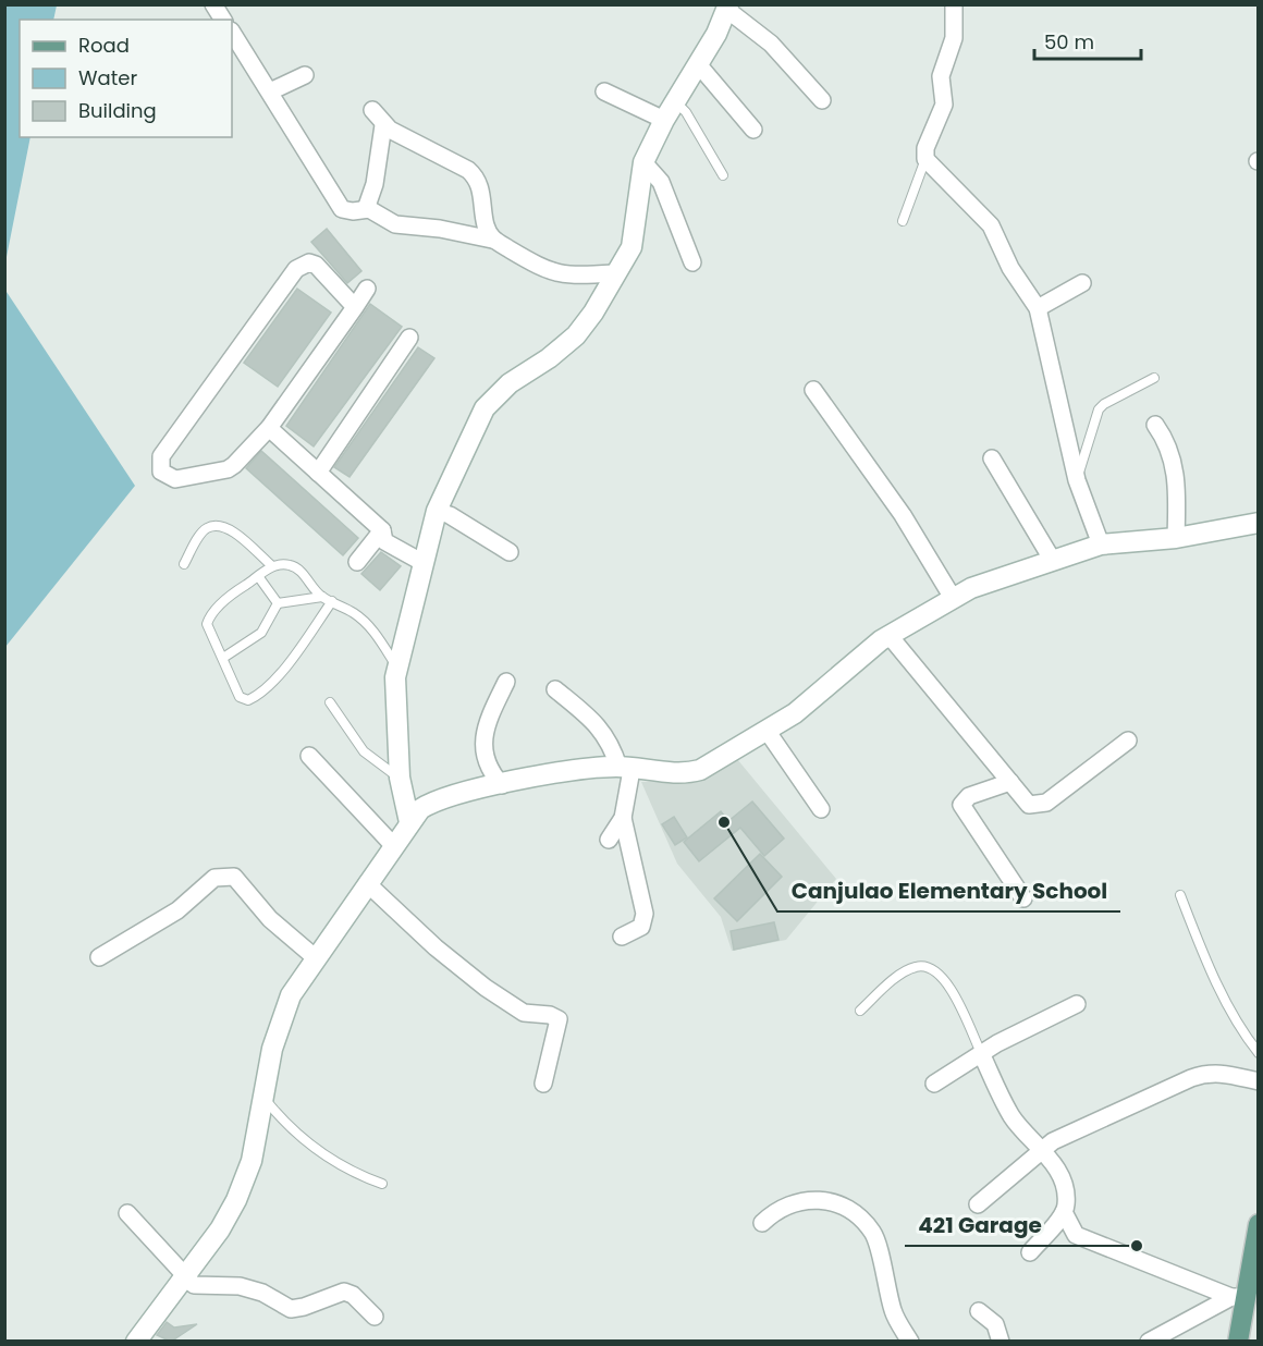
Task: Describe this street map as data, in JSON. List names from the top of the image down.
{
  "places": ["Canjulao Elementary School", "421 Garage"],
  "legend": ["Road", "Water", "Building"],
  "scale_bar": "50 m"
}
